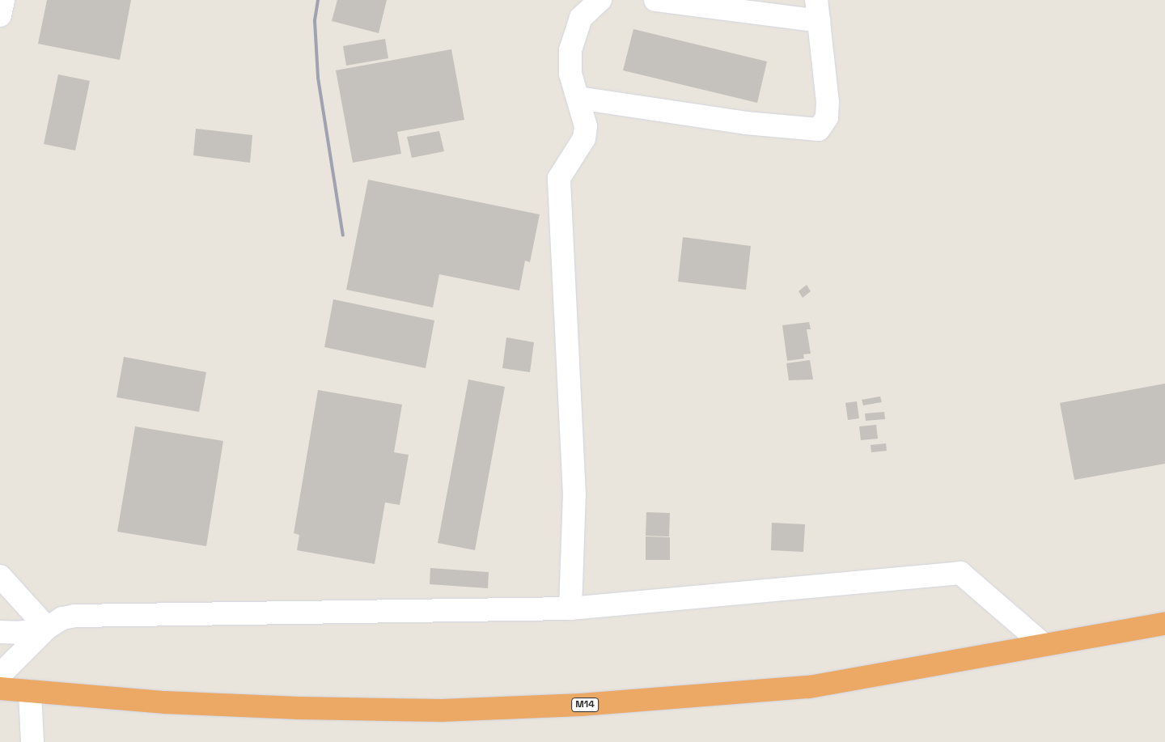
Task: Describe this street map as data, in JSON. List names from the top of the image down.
{
  "streets": {
    "highway": ["M14"]
  }
}
